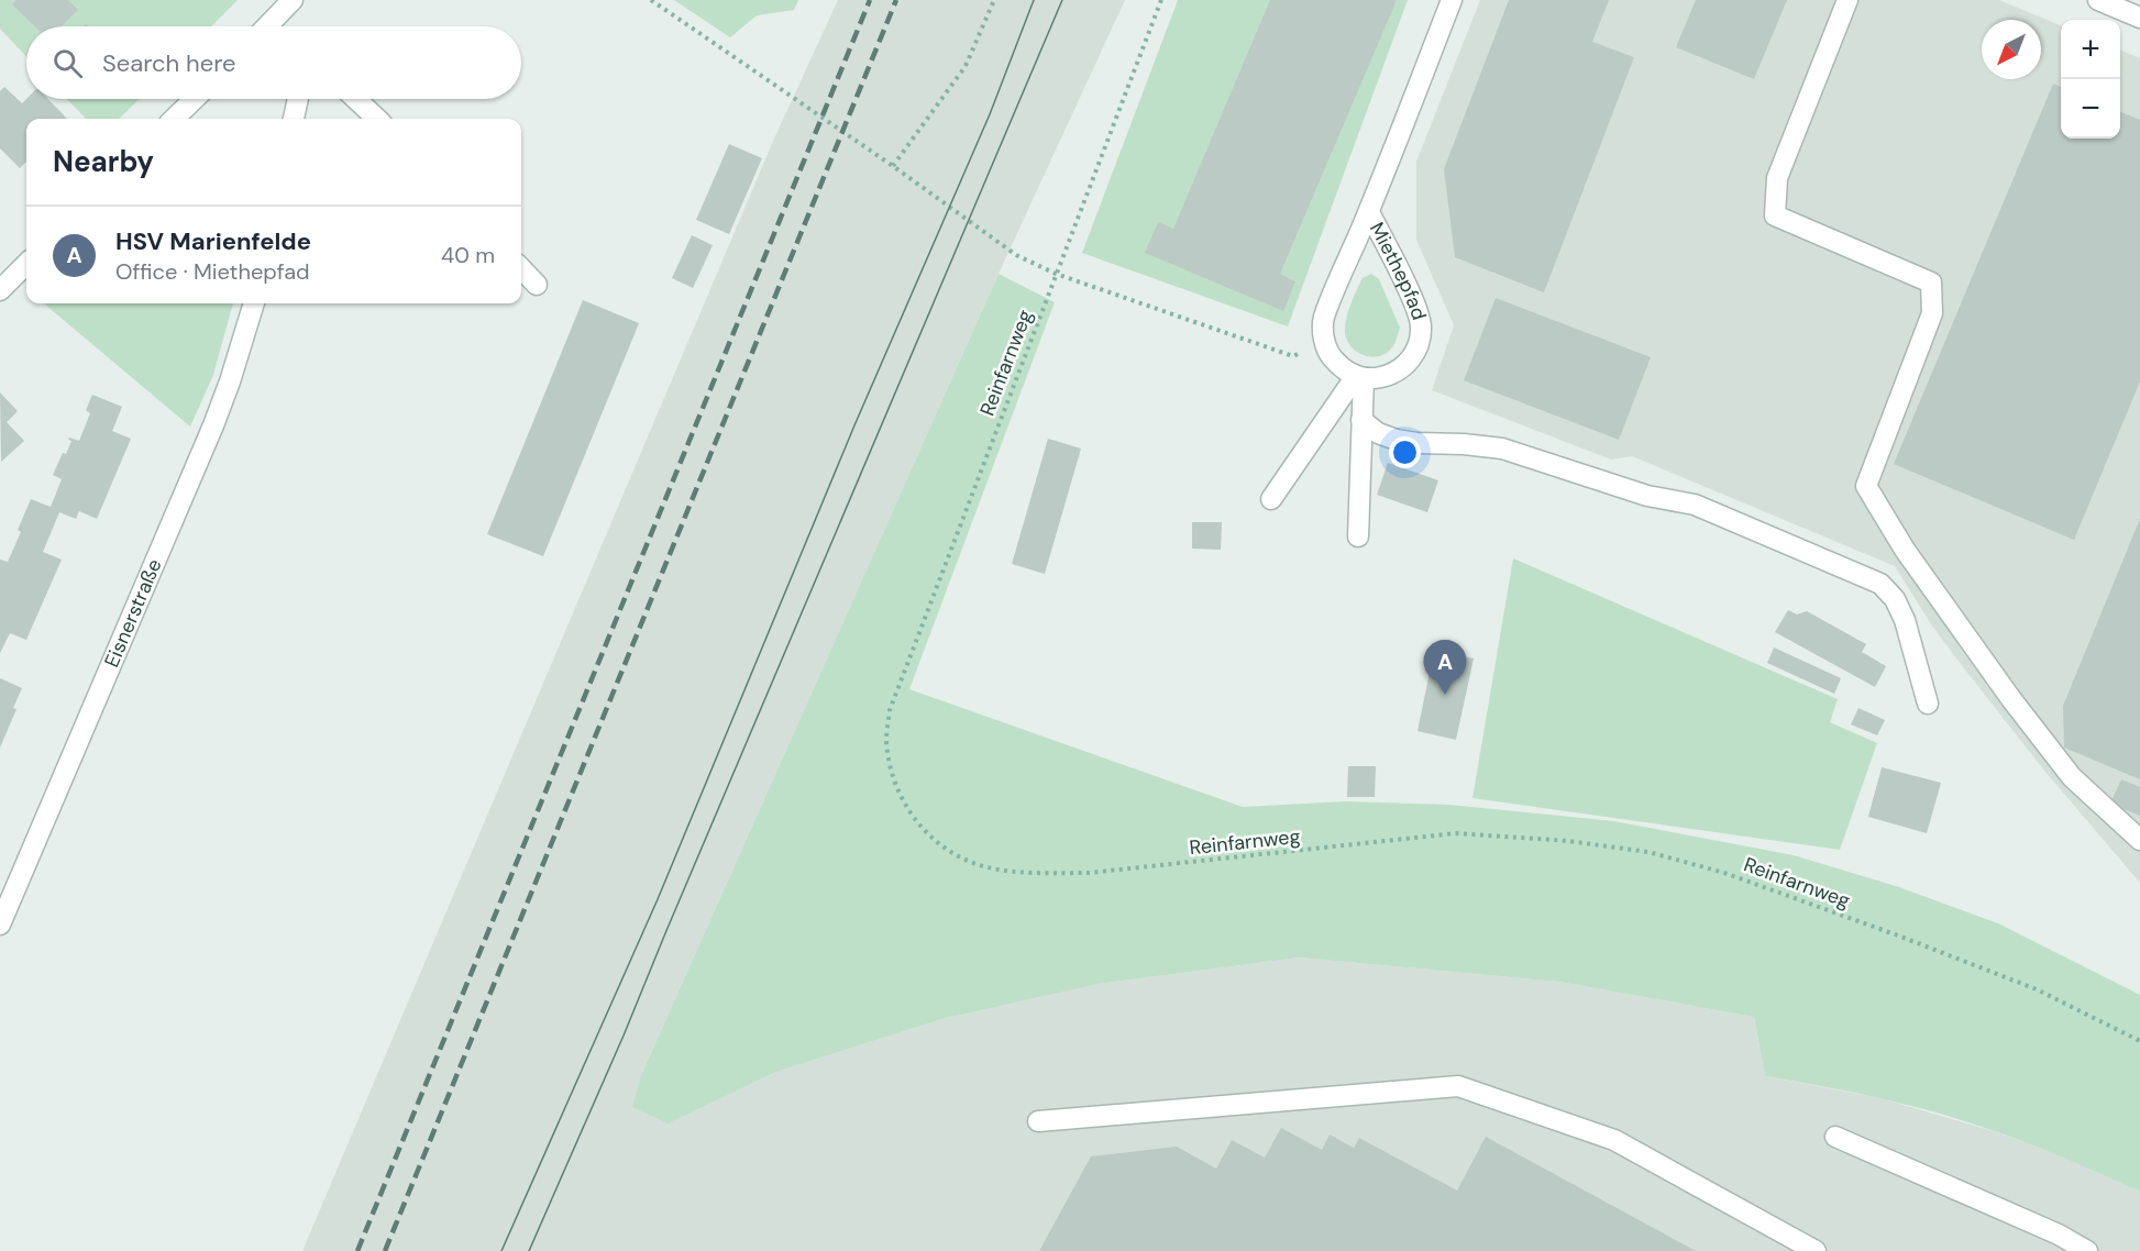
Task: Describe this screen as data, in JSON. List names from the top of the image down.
{
  "streets": {
    "street": ["Miethepfad", "Eisnerstraße"],
    "path": ["Reinfarnweg"]
  },
  "north": "bottom left",
  "page": {
    "map_buttons": ["+", "−"],
    "search": "Search here",
    "heading": "Nearby",
    "list": [
      {
        "mark": "A",
        "name": "HSV Marienfelde",
        "note": "Office · Miethepfad",
        "value": "40 m"
      }
    ],
    "pins": "A"
  }
}
